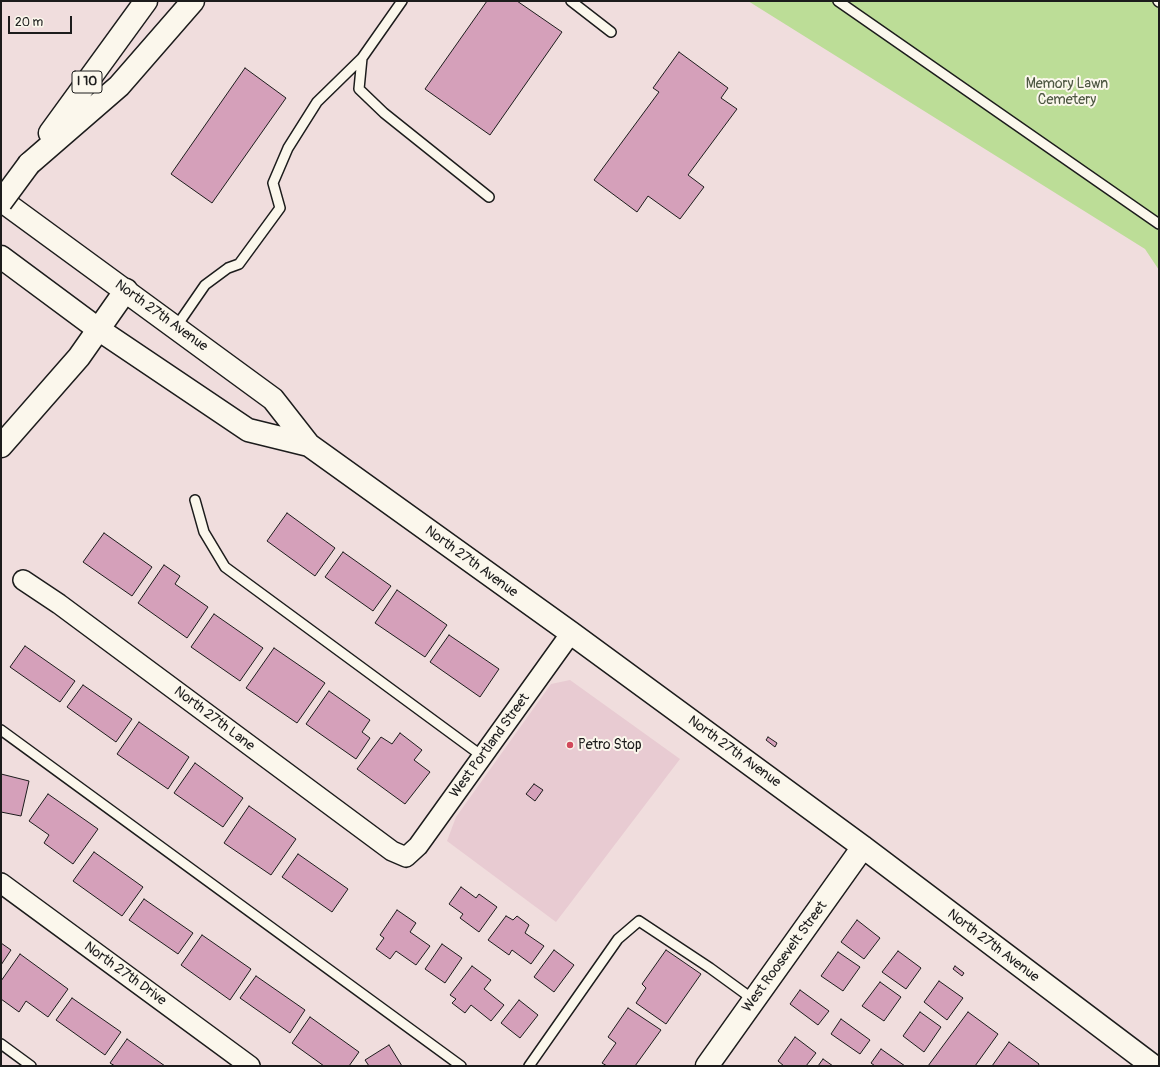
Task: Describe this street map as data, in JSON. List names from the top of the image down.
{
  "streets": {
    "main road": ["I 10", "North 27th Avenue", "West Roosevelt Street"],
    "street": ["North 27th Lane", "West Portland Street", "North 27th Drive"]
  },
  "crossings": [
    ["I 10", "North 27th Avenue"],
    ["North 27th Avenue", "West Portland Street"],
    ["North 27th Avenue", "West Roosevelt Street"],
    ["North 27th Lane", "West Portland Street"]
  ],
  "parks": ["Memory Lawn Cemetery"],
  "places": ["Petro Stop"],
  "scale_bar": "20 m"
}
